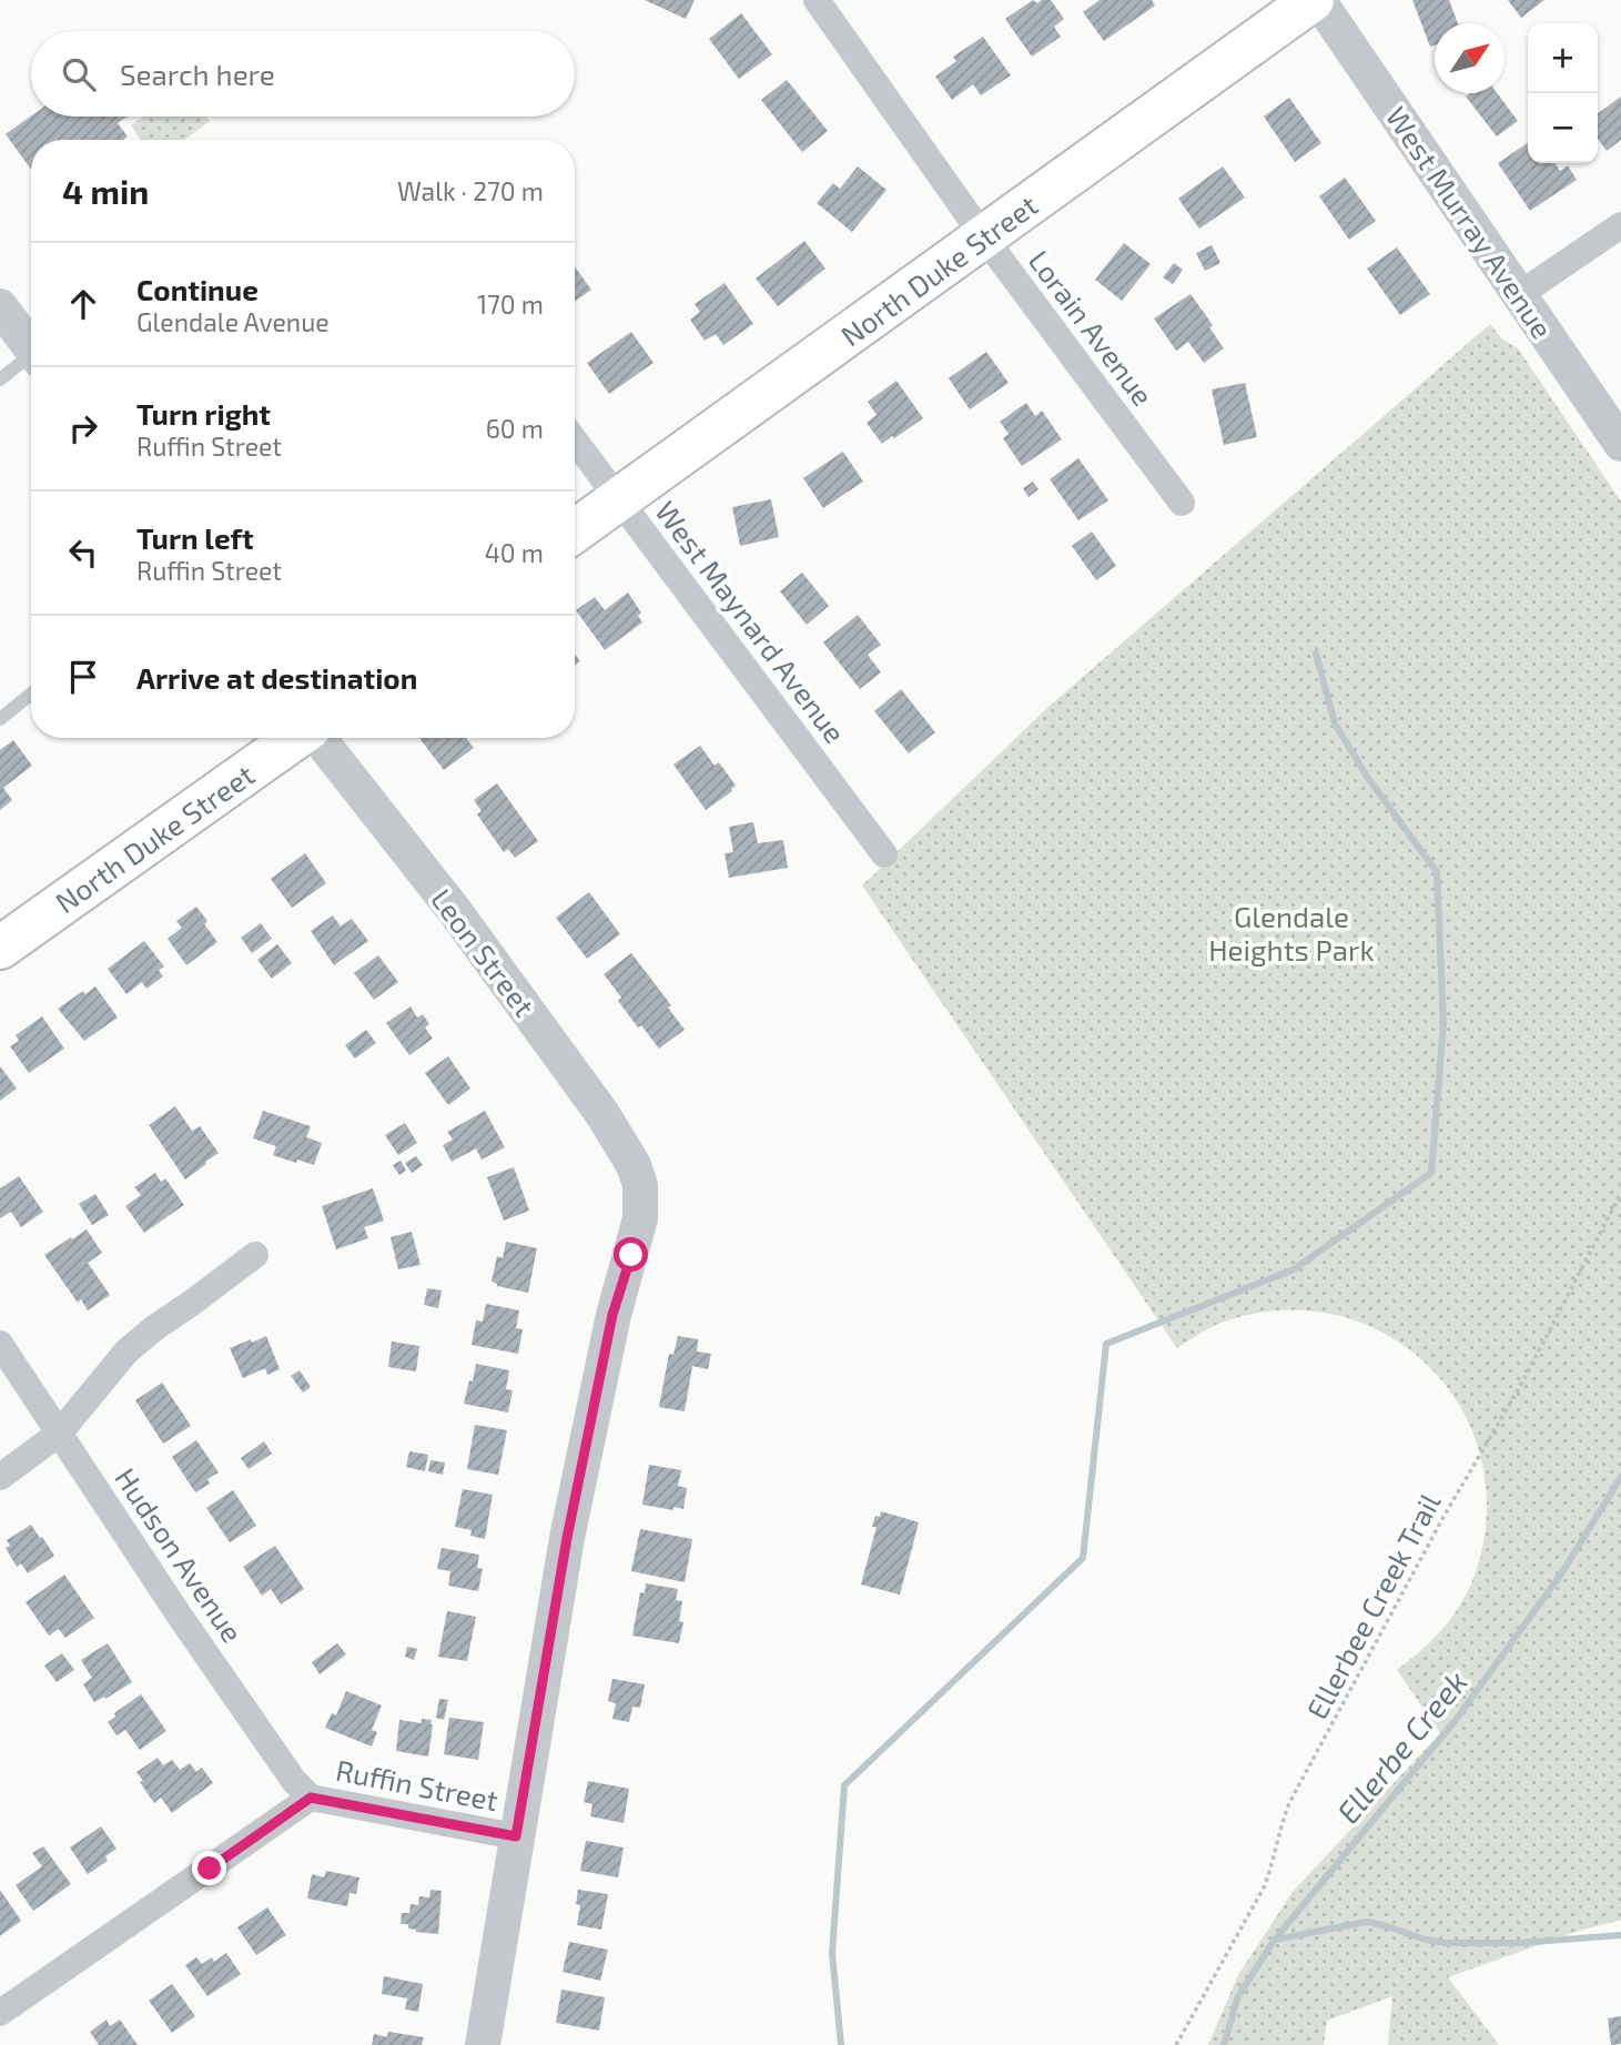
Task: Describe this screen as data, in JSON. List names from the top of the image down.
{
  "streets": {
    "highway": ["North Duke Street"],
    "street": [
      "West Murray Avenue",
      "Lorain Avenue",
      "West Maynard Avenue",
      "Leon Street",
      "Hudson Avenue",
      "Ruffin Street"
    ],
    "path": ["Ellerbee Creek Trail"]
  },
  "crossings": [
    ["North Duke Street", "Lorain Avenue"],
    ["North Duke Street", "West Maynard Avenue"],
    ["Leon Street", "Ruffin Street"],
    ["Hudson Avenue", "Ruffin Street"]
  ],
  "water": ["Ellerbe Creek"],
  "parks": ["Glendale Heights Park"],
  "north": "top right",
  "page": {
    "map_buttons": ["+", "−"],
    "search": "Search here",
    "heading": ["4 min", "Walk · 270 m"],
    "list": [
      ["Continue", "Glendale Avenue", "170 m"],
      ["Turn right", "Ruffin Street", "60 m"],
      ["Turn left", "Ruffin Street", "40 m"],
      "Arrive at destination"
    ]
  }
}
